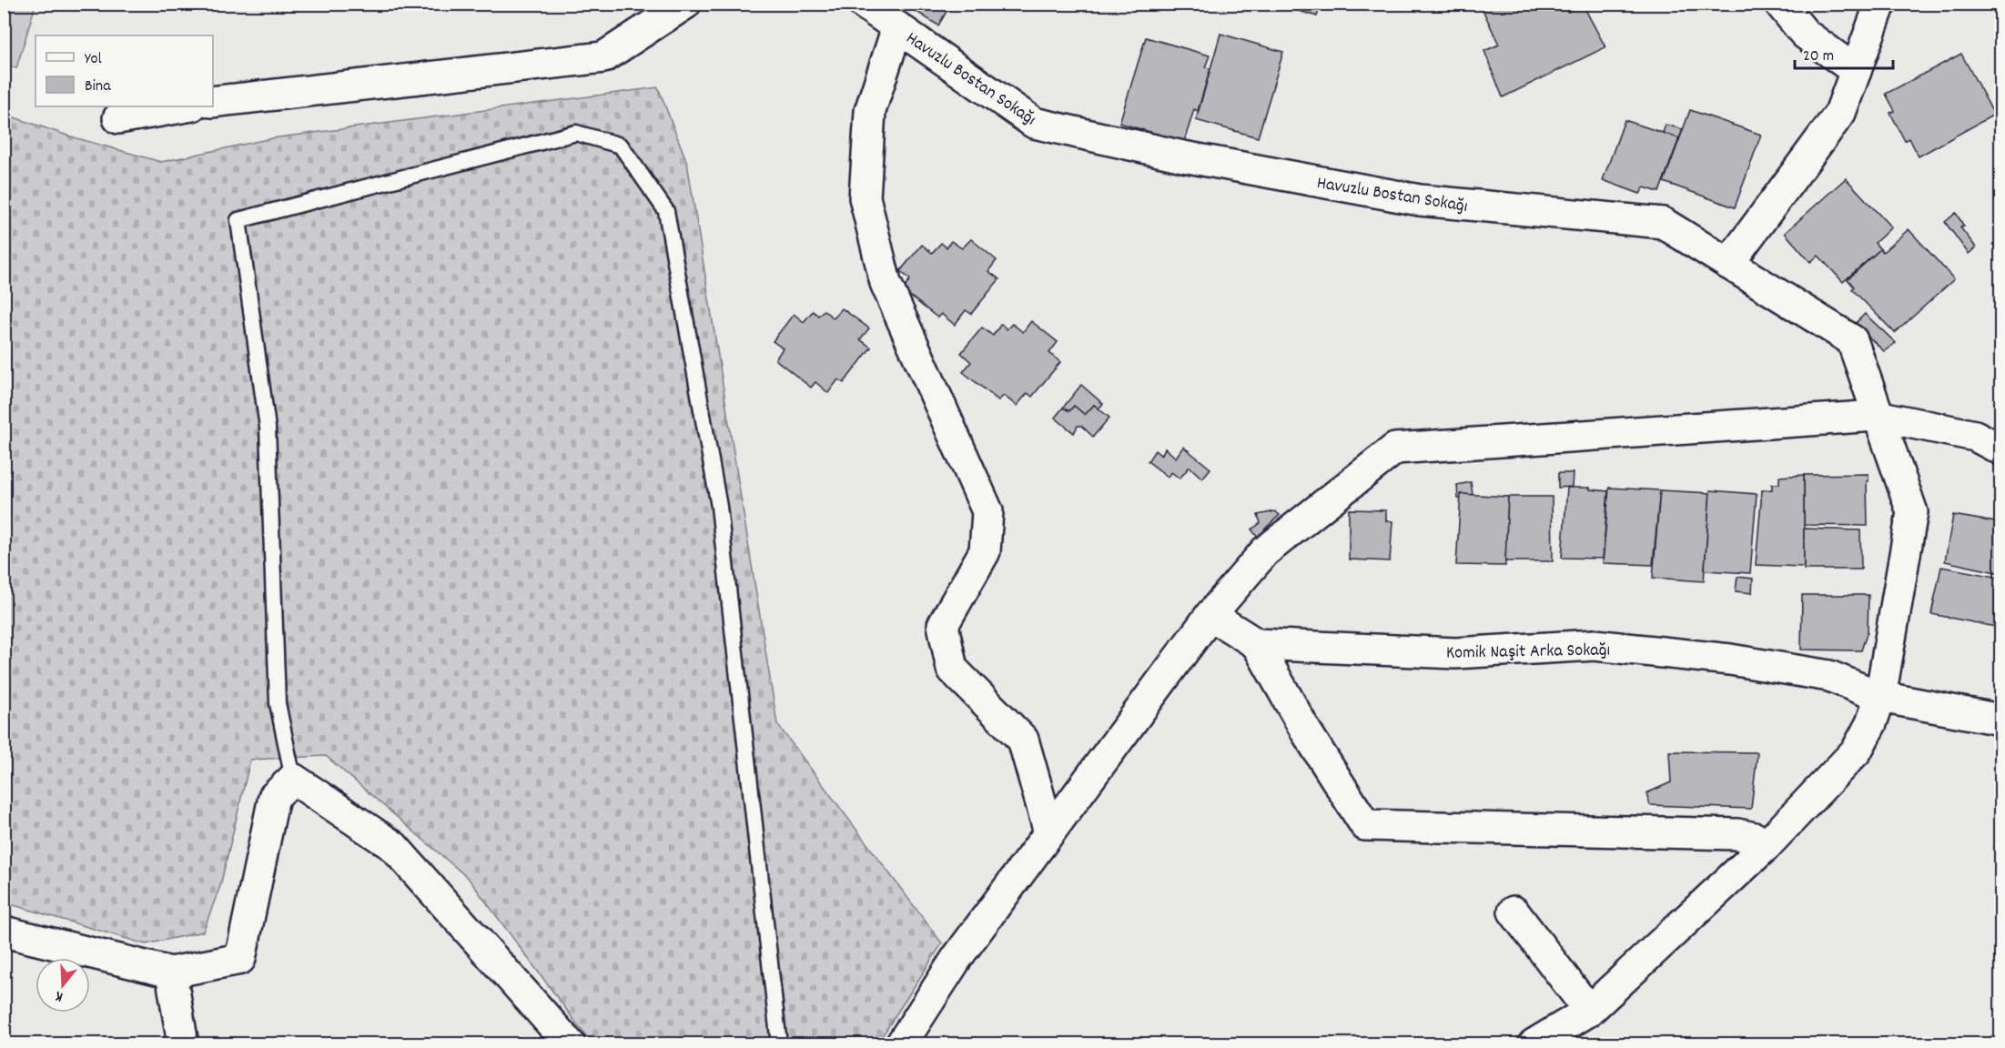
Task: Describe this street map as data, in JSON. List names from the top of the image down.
{
  "streets": {
    "street": ["Havuzlu Bostan Sokağı", "Komik Naşit Arka Sokağı"]
  },
  "crossings": [
    ["Havuzlu Bostan Sokağı", "Komik Naşit Arka Sokağı"]
  ],
  "legend": ["Yol", "Bina"],
  "scale_bar": "20 m",
  "north": "bottom"
}
